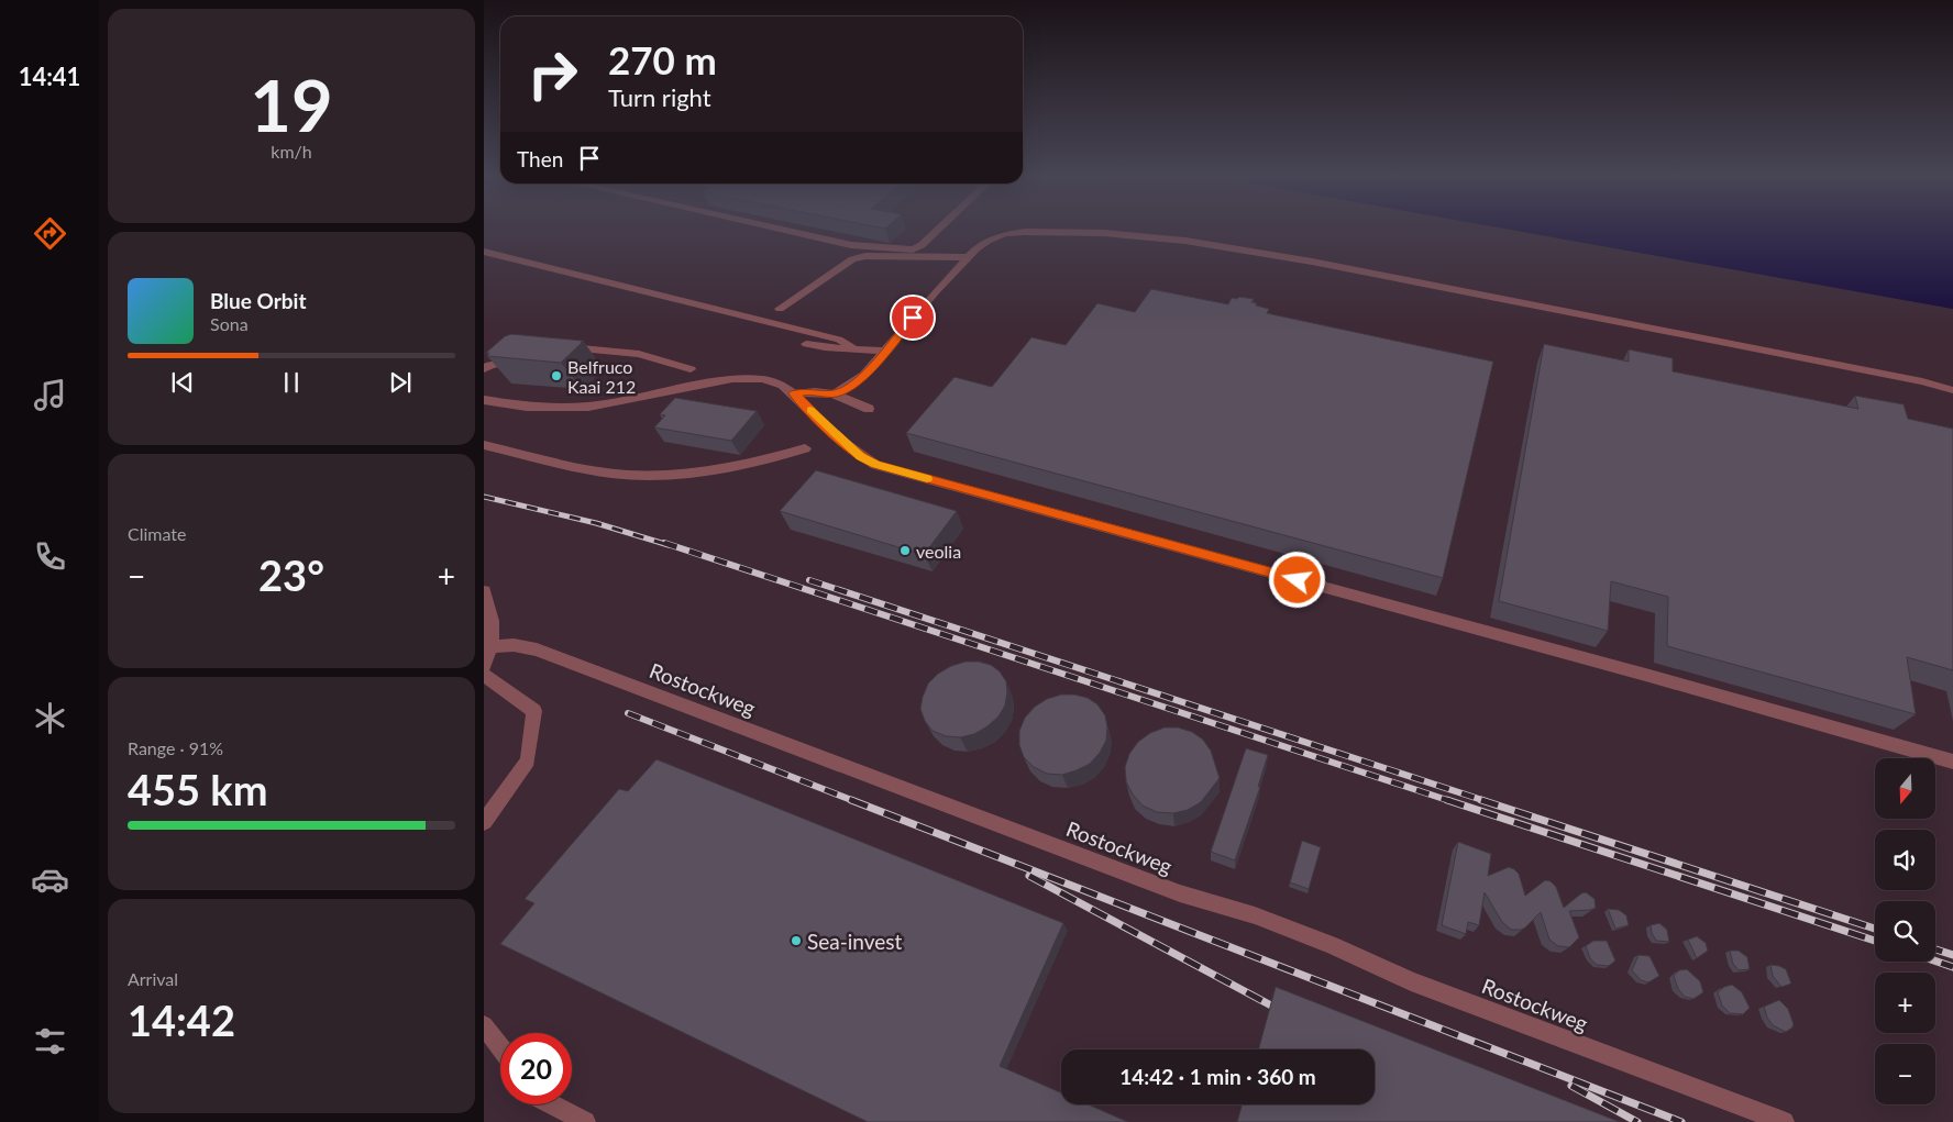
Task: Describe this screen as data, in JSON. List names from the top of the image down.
{
  "streets": {
    "street": ["Rostockweg"]
  },
  "places": ["Belfruco Kaai 212", "veolia", "Sea-invest"],
  "north": "bottom",
  "page": {
    "tabs": "14:41",
    "tile": [
      ["19", "km/h"],
      "Climate",
      ["Range · 91%", "455 km"],
      ["Arrival", "14:42"]
    ],
    "turn": ["270 m", "Turn right"],
    "then": "Then",
    "song": ["Blue Orbit", "Sona"],
    "heat": ["−", "23°", "+"],
    "map_buttons": ["+", "−"],
    "limit": "20",
    "trip": "14:42 · 1 min · 360 m"
  }
}
